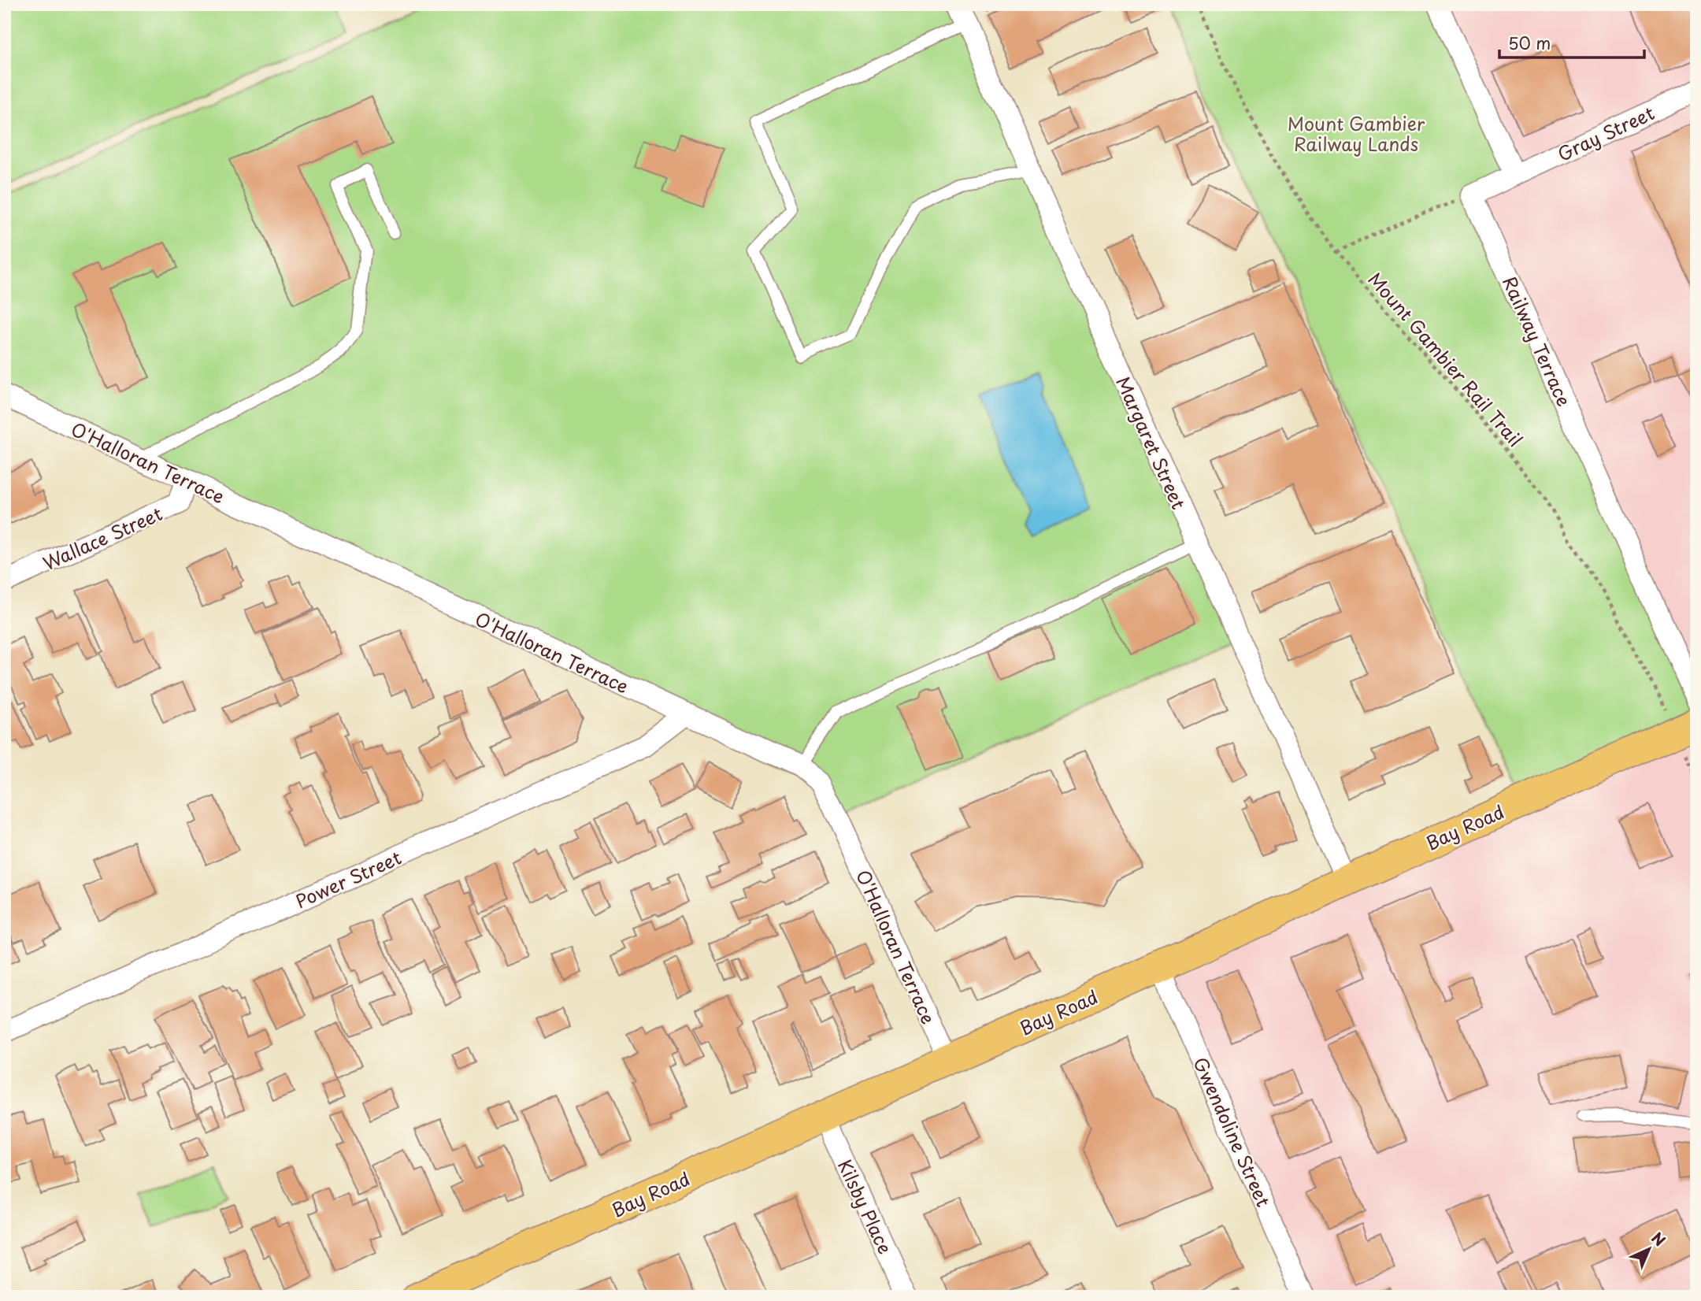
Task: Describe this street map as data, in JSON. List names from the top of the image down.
{
  "streets": {
    "main road": ["Bay Road"],
    "street": [
      "Gray Street",
      "Railway Terrace",
      "Margaret Street",
      "O'Halloran Terrace",
      "Wallace Street",
      "Power Street",
      "Gwendoline Street",
      "Kilsby Place"
    ],
    "path": ["Mount Gambier Rail Trail"]
  },
  "crossings": [
    ["Mount Gambier Rail Trail", "Bay Road"],
    ["Margaret Street", "Bay Road"],
    ["O'Halloran Terrace", "Wallace Street"],
    ["O'Halloran Terrace", "Bay Road"],
    ["O'Halloran Terrace", "Power Street"],
    ["Bay Road", "Gwendoline Street"],
    ["Bay Road", "Kilsby Place"]
  ],
  "parks": ["Mount Gambier Railway Lands"],
  "scale_bar": "50 m",
  "north": "top right"
}
